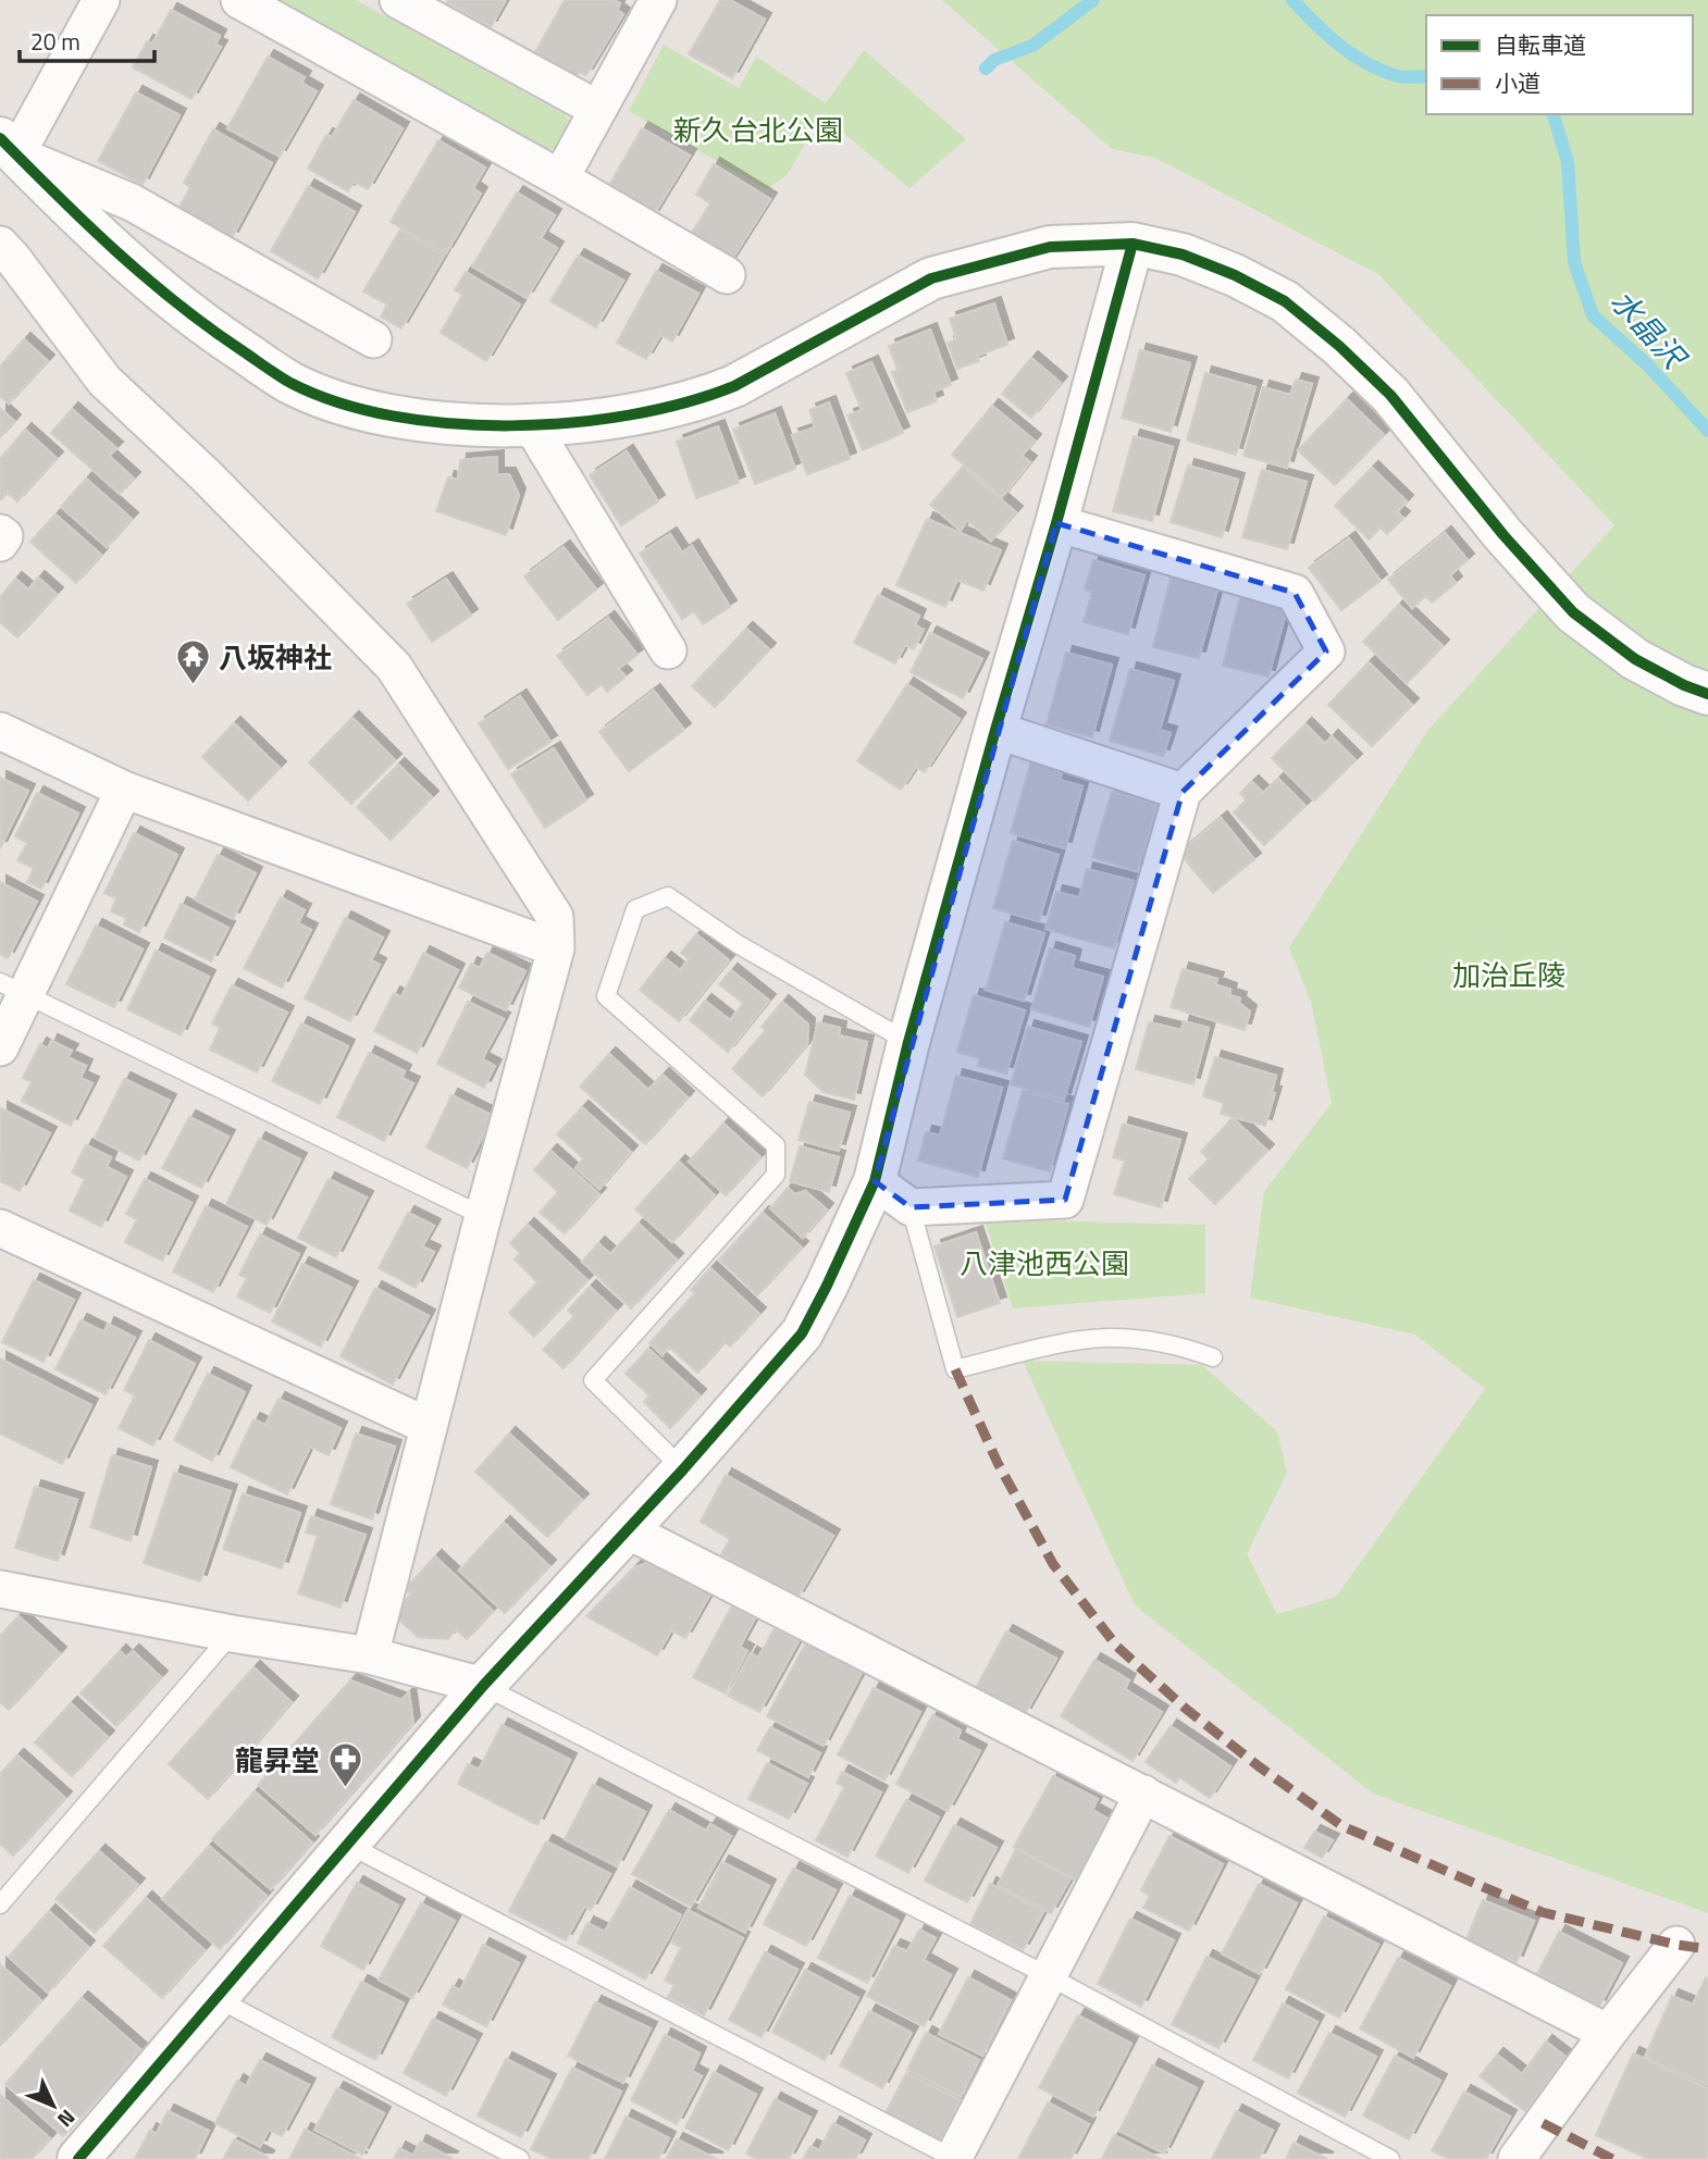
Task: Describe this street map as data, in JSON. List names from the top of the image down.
{
  "water": ["水晶沢"],
  "parks": ["新久台北公園", "加治丘陵", "八津池西公園"],
  "places": {
    "temple": ["八坂神社"],
    "pharmacy": ["龍昇堂"]
  },
  "legend": ["自転車道", "小道"],
  "scale_bar": "20 m",
  "north": "bottom right"
}
